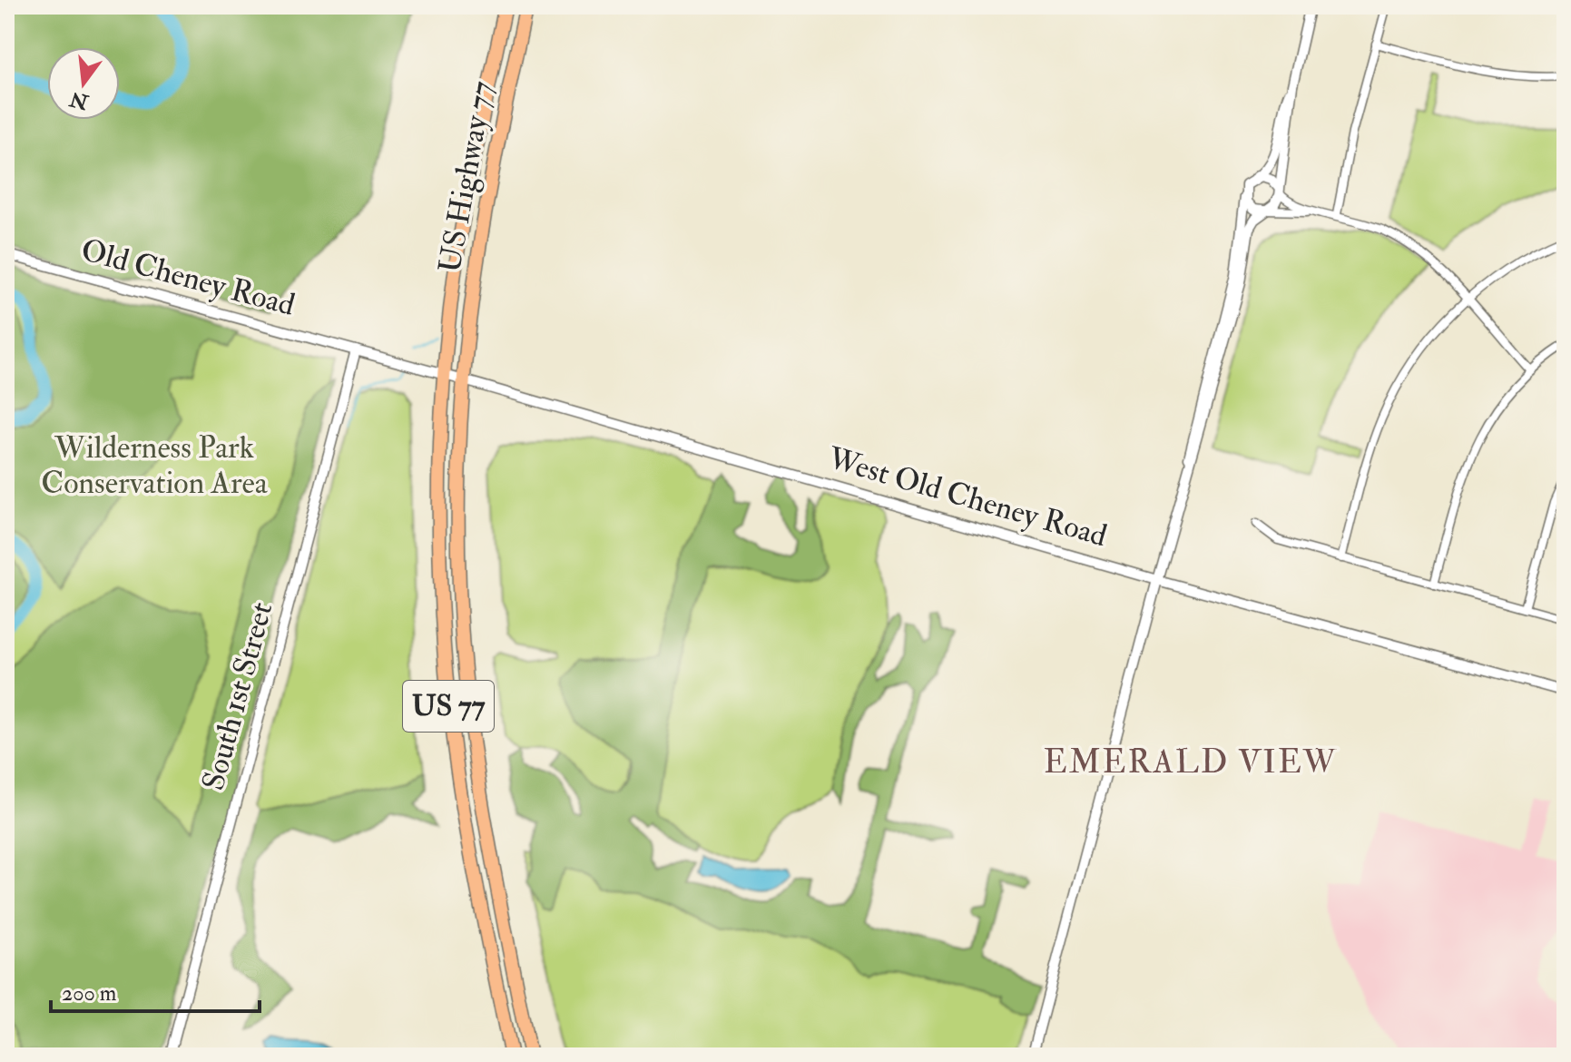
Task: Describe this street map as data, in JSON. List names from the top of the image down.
{
  "streets": {
    "highway": ["US Highway 77", "US 77"],
    "street": ["Old Cheney Road", "West Old Cheney Road", "South 1st Street"]
  },
  "crossings": [
    ["US Highway 77", "West Old Cheney Road"],
    ["US Highway 77", "US 77"],
    ["Old Cheney Road", "West Old Cheney Road"],
    ["Old Cheney Road", "South 1st Street"],
    ["West Old Cheney Road", "South 1st Street"],
    ["West Old Cheney Road", "US 77"]
  ],
  "districts": ["EMERALD VIEW"],
  "parks": ["Wilderness Park Conservation Area"],
  "scale_bar": "200 m",
  "north": "bottom"
}
